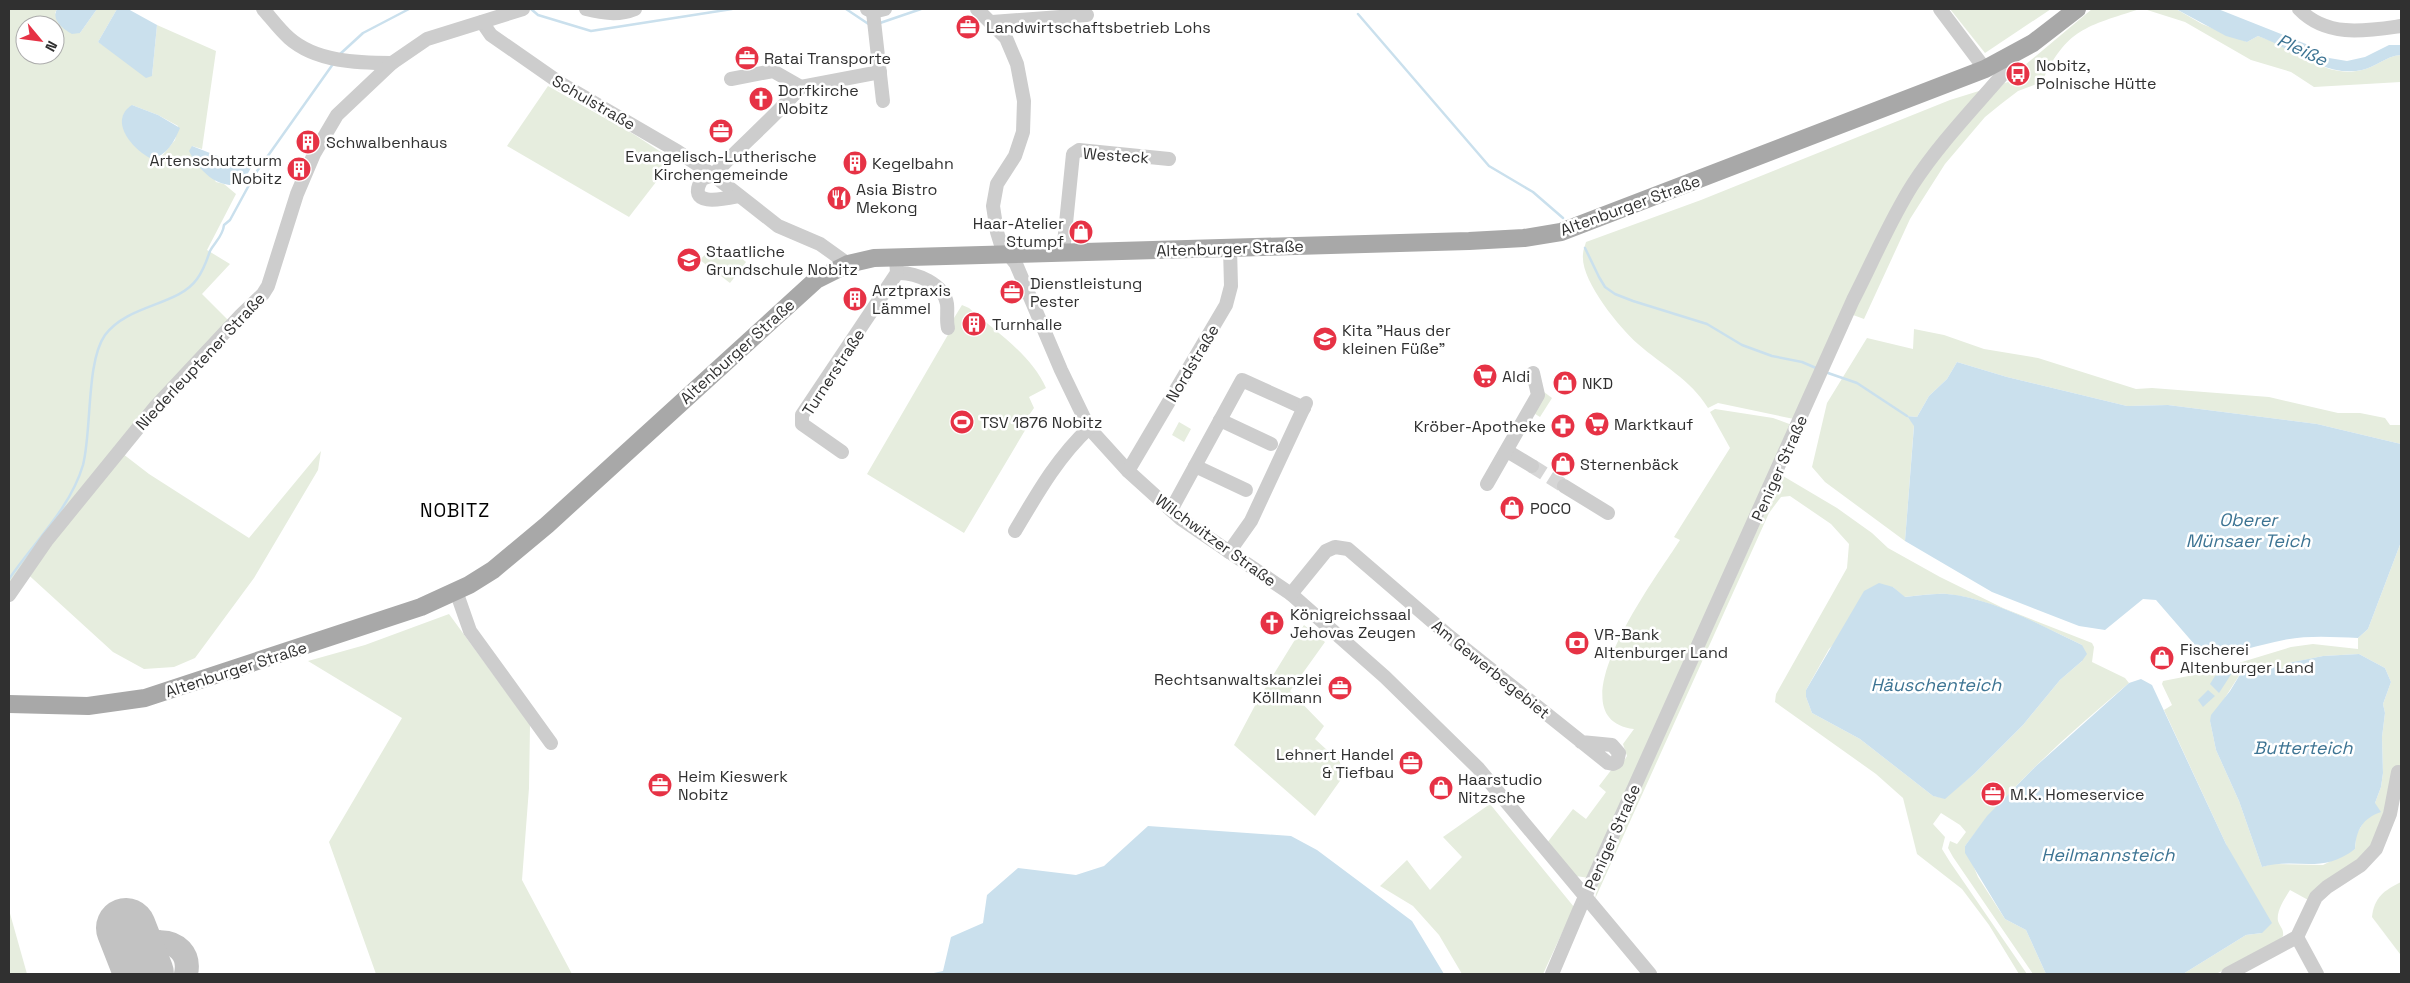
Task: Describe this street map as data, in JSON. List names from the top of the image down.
{
  "streets": {
    "main road": ["Altenburger Straße"],
    "street": [
      "Schulstraße",
      "Westeck",
      "Niederleuptener Straße",
      "Nordstraße",
      "Turnerstraße",
      "Peniger Straße",
      "Wilchwitzer Straße",
      "Am Gewerbegebiet"
    ]
  },
  "crossings": [
    ["Schulstraße", "Altenburger Straße"],
    ["Schulstraße", "Niederleuptener Straße"],
    ["Westeck", "Altenburger Straße"],
    ["Altenburger Straße", "Nordstraße"],
    ["Altenburger Straße", "Turnerstraße"],
    ["Altenburger Straße", "Peniger Straße"],
    ["Altenburger Straße", "Wilchwitzer Straße"],
    ["Nordstraße", "Wilchwitzer Straße"],
    ["Peniger Straße", "Wilchwitzer Straße"],
    ["Wilchwitzer Straße", "Am Gewerbegebiet"]
  ],
  "districts": ["NOBITZ"],
  "water": [
    "Pleiße",
    "Oberer Münsaer Teich",
    "Häuschenteich",
    "Butterteich",
    "Heilmannsteich"
  ],
  "places": {
    "office": [
      "Landwirtschaftsbetrieb Lohs",
      "Ratai Transporte",
      "Evangelisch-Lutherische Kirchengemeinde",
      "Dienstleistung Pester",
      "Rechtsanwaltskanzlei Köllmann",
      "Lehnert Handel & Tiefbau",
      "Heim Kieswerk Nobitz",
      "M.K. Homeservice"
    ],
    "bus stop": ["Nobitz, Polnische Hütte"],
    "church": ["Dorfkirche Nobitz", "Königreichssaal Jehovas Zeugen"],
    "building": [
      "Schwalbenhaus",
      "Kegelbahn",
      "Artenschutzturm Nobitz",
      "Arztpraxis Lämmel",
      "Turnhalle"
    ],
    "restaurant": ["Asia Bistro Mekong"],
    "shop": [
      "Haar-Atelier Stumpf",
      "NKD",
      "Sternenbäck",
      "POCO",
      "Fischerei Altenburger Land",
      "Haarstudio Nitzsche"
    ],
    "school or university": ["Staatliche Grundschule Nobitz", "Kita \"Haus der kleinen Füße\""],
    "supermarket": ["Aldi", "Marktkauf"],
    "sports": ["TSV 1876 Nobitz"],
    "pharmacy": ["Kröber-Apotheke"],
    "bank": ["VR-Bank Altenburger Land"]
  },
  "north": "bottom right"
}
